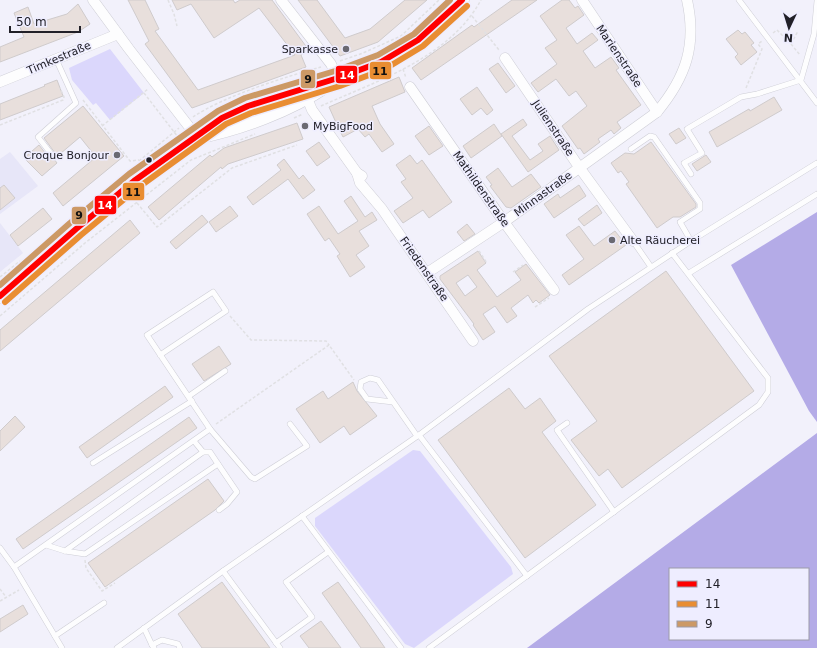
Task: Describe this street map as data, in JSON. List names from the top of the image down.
{
  "streets": {
    "street": [
      "Marienstraße",
      "Timkestraße",
      "Julienstraße",
      "Mathildenstraße",
      "Minnastraße",
      "Friedenstraße"
    ]
  },
  "crossings": [
    ["Marienstraße", "Minnastraße"],
    ["Julienstraße", "Minnastraße"],
    ["Mathildenstraße", "Minnastraße"],
    ["Minnastraße", "Friedenstraße"]
  ],
  "places": [
    "Sparkasse",
    "MyBigFood",
    "Croque Bonjour",
    "Alte Räucherei"
  ],
  "lines": ["transit line 14", "transit line 9", "transit line 11"],
  "legend": ["14", "11", "9"],
  "scale_bar": "50 m",
  "north": "bottom"
}
